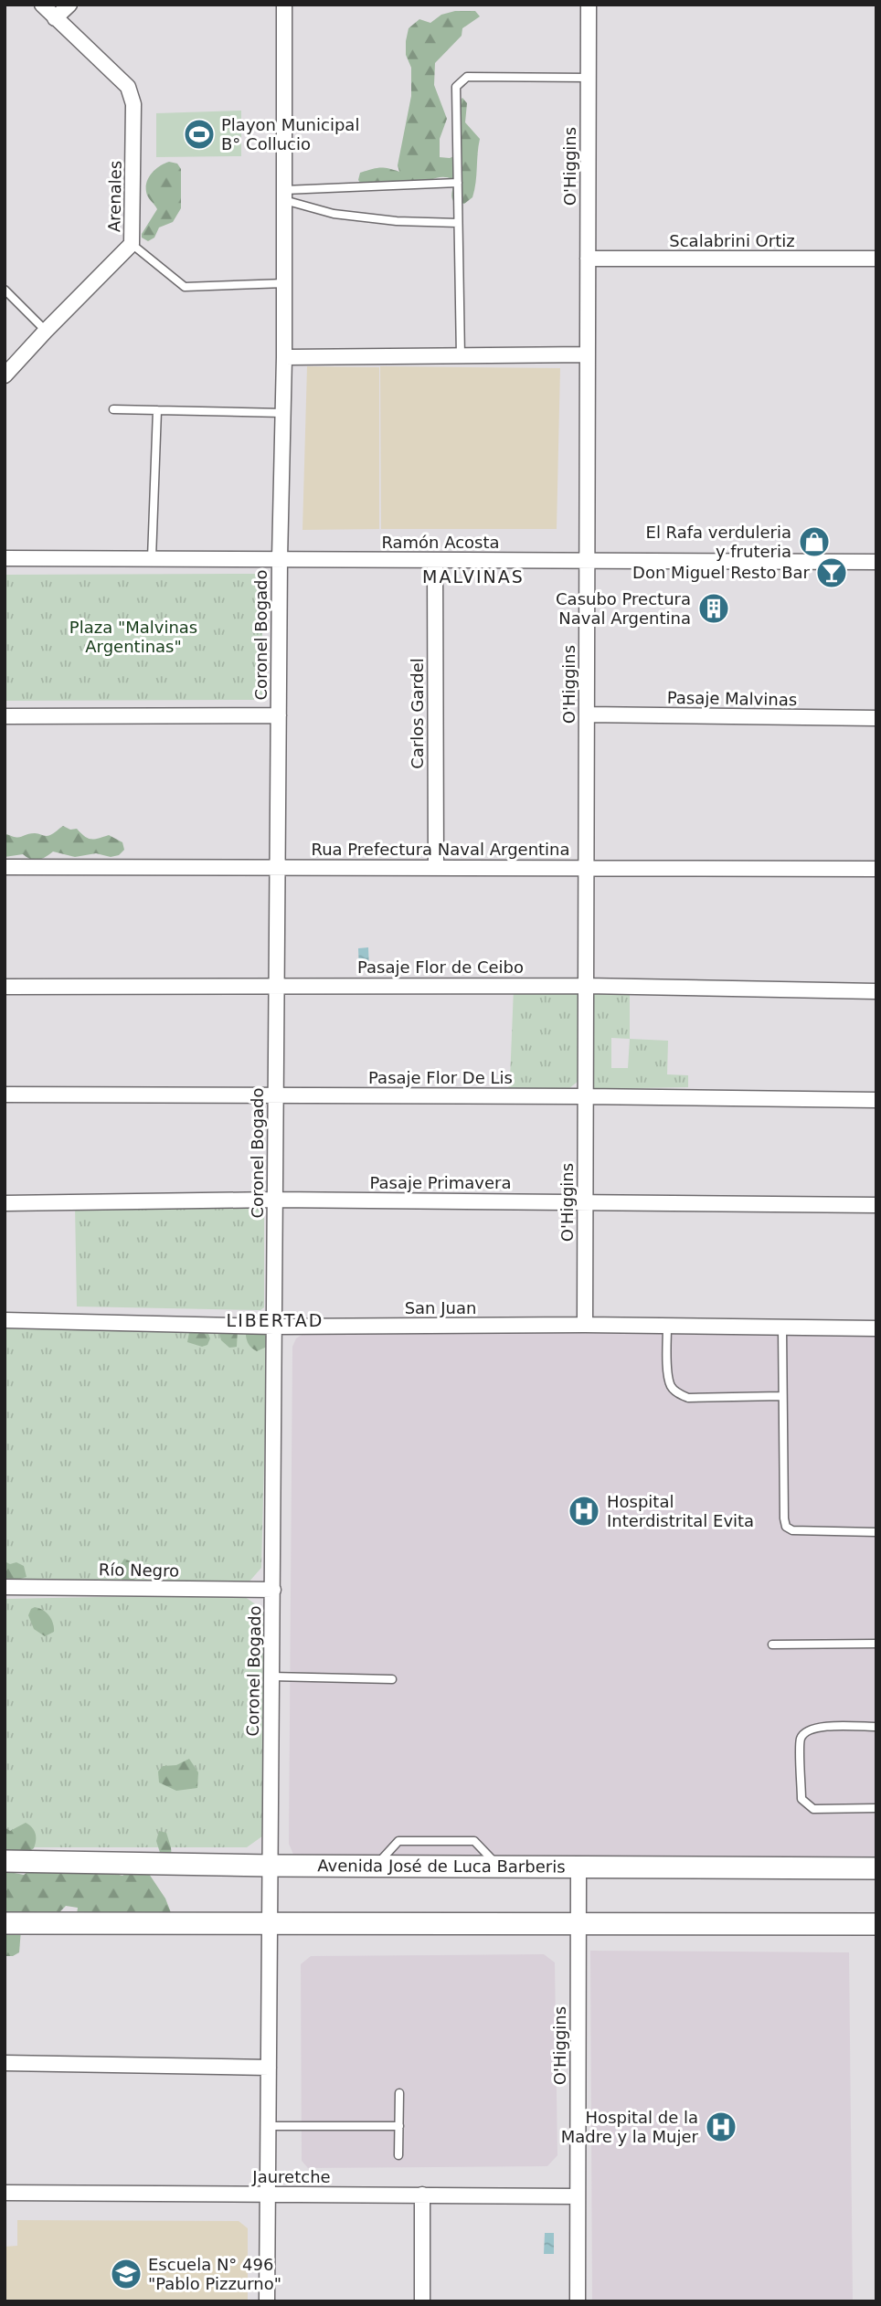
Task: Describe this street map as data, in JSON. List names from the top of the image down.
{
  "streets": {
    "main road": ["Avenida José de Luca Barberis"],
    "street": [
      "O'Higgins",
      "Arenales",
      "Scalabrini Ortiz",
      "Ramón Acosta",
      "Coronel Bogado",
      "Pasaje Malvinas",
      "Carlos Gardel",
      "Rua Prefectura Naval Argentina",
      "Pasaje Flor de Ceibo",
      "Pasaje Flor De Lis",
      "Pasaje Primavera",
      "San Juan",
      "Río Negro",
      "Jauretche"
    ]
  },
  "crossings": [
    ["O'Higgins", "Scalabrini Ortiz"],
    ["O'Higgins", "Ramón Acosta"],
    ["O'Higgins", "Pasaje Malvinas"],
    ["O'Higgins", "Rua Prefectura Naval Argentina"],
    ["O'Higgins", "Pasaje Flor de Ceibo"],
    ["O'Higgins", "Pasaje Flor De Lis"],
    ["O'Higgins", "Pasaje Primavera"],
    ["O'Higgins", "San Juan"],
    ["O'Higgins", "Avenida José de Luca Barberis"],
    ["O'Higgins", "Jauretche"],
    ["Ramón Acosta", "Coronel Bogado"],
    ["Ramón Acosta", "Carlos Gardel"],
    ["Coronel Bogado", "Rua Prefectura Naval Argentina"],
    ["Coronel Bogado", "Pasaje Flor de Ceibo"],
    ["Coronel Bogado", "Pasaje Flor De Lis"],
    ["Coronel Bogado", "Pasaje Primavera"],
    ["Coronel Bogado", "San Juan"],
    ["Coronel Bogado", "Río Negro"],
    ["Coronel Bogado", "Avenida José de Luca Barberis"],
    ["Coronel Bogado", "Jauretche"],
    ["Carlos Gardel", "Rua Prefectura Naval Argentina"]
  ],
  "districts": ["MALVINAS", "LIBERTAD"],
  "parks": ["Plaza \"Malvinas Argentinas\""],
  "places": {
    "sports": ["Playon Municipal B° Collucio"],
    "shop": ["El Rafa verduleria y fruteria"],
    "bar": ["Don Miguel Resto Bar"],
    "building": ["Casubo Prectura Naval Argentina"],
    "hospital": ["Hospital Interdistrital Evita", "Hospital de la Madre y la Mujer"],
    "school or university": ["Escuela N° 496 \"Pablo Pizzurno\""]
  }
}
